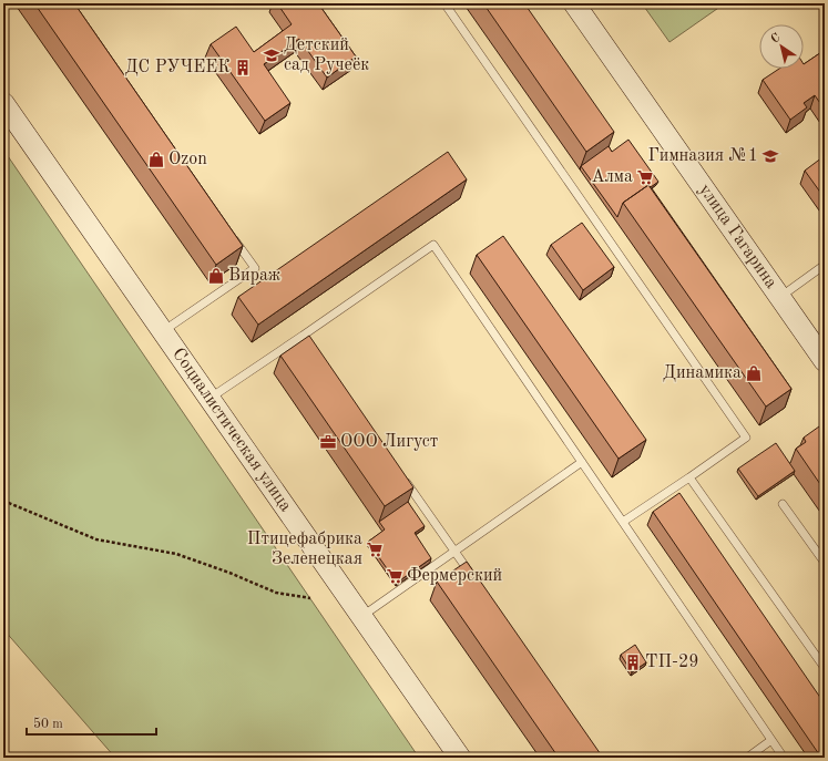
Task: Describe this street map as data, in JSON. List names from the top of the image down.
{
  "streets": {
    "main road": ["улица Гагарина", "Социалистическая улица"]
  },
  "places": {
    "school or university": ["Детский сад Ручеёк", "Гимназия №1"],
    "building": ["ДС РУЧЕЕК", "ТП-29"],
    "shop": ["Ozon", "Вираж", "Динамика"],
    "supermarket": ["Алма", "Птицефабрика Зеленецкая", "Фермерский"],
    "office": ["ООО Лигуст"]
  },
  "scale_bar": "50 m",
  "north": "top left"
}
